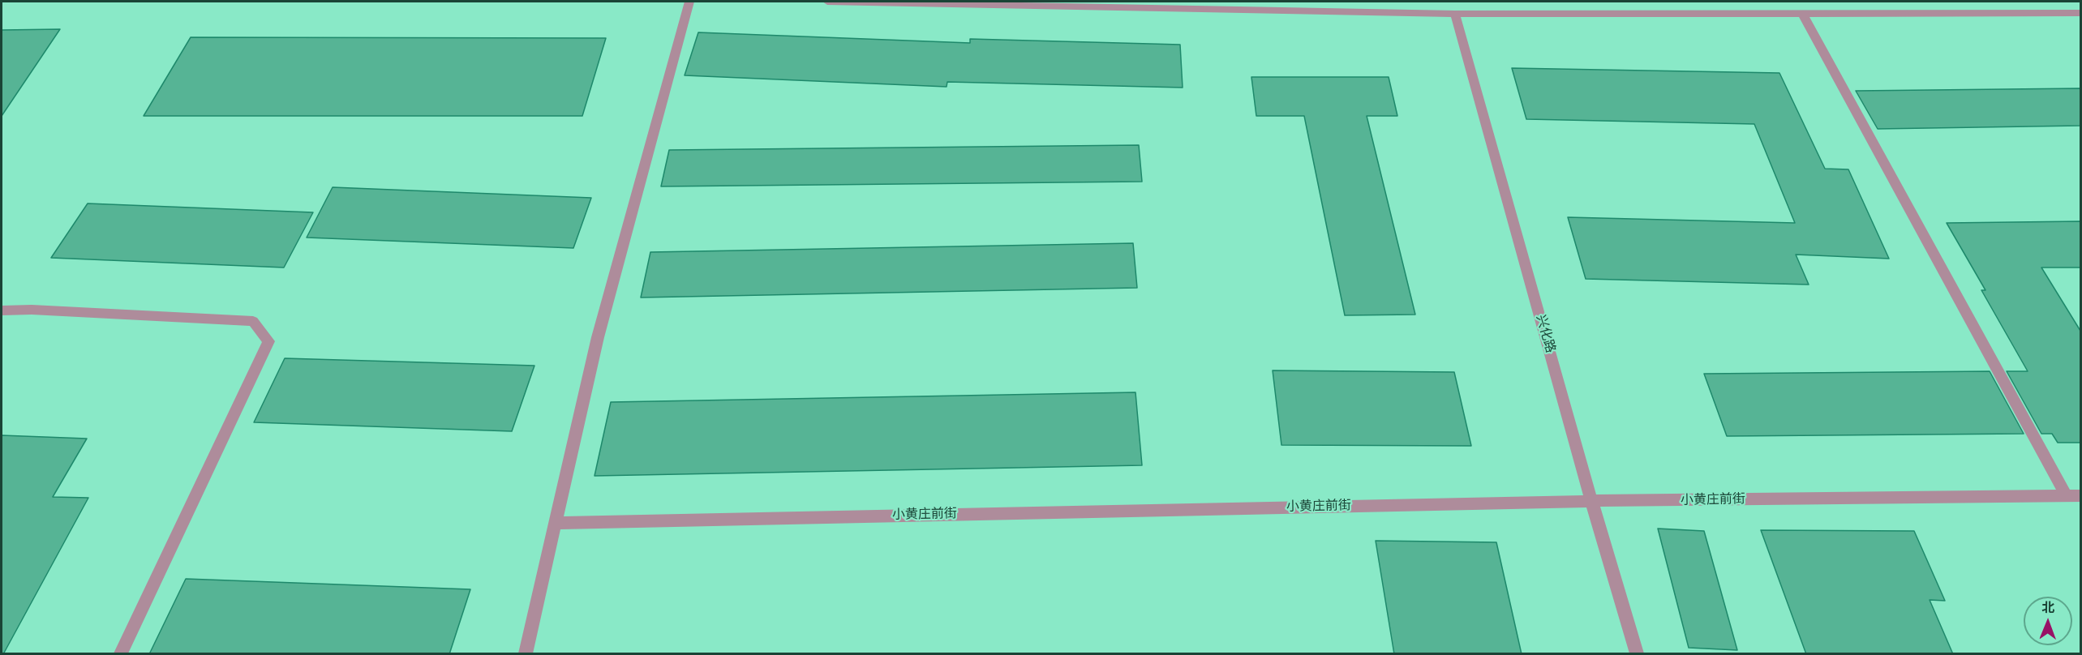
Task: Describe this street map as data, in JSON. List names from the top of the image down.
{
  "streets": {
    "street": ["兴化路", "小黄庄前街"]
  },
  "crossings": [
    ["兴化路", "小黄庄前街"]
  ],
  "north": "top"
}
